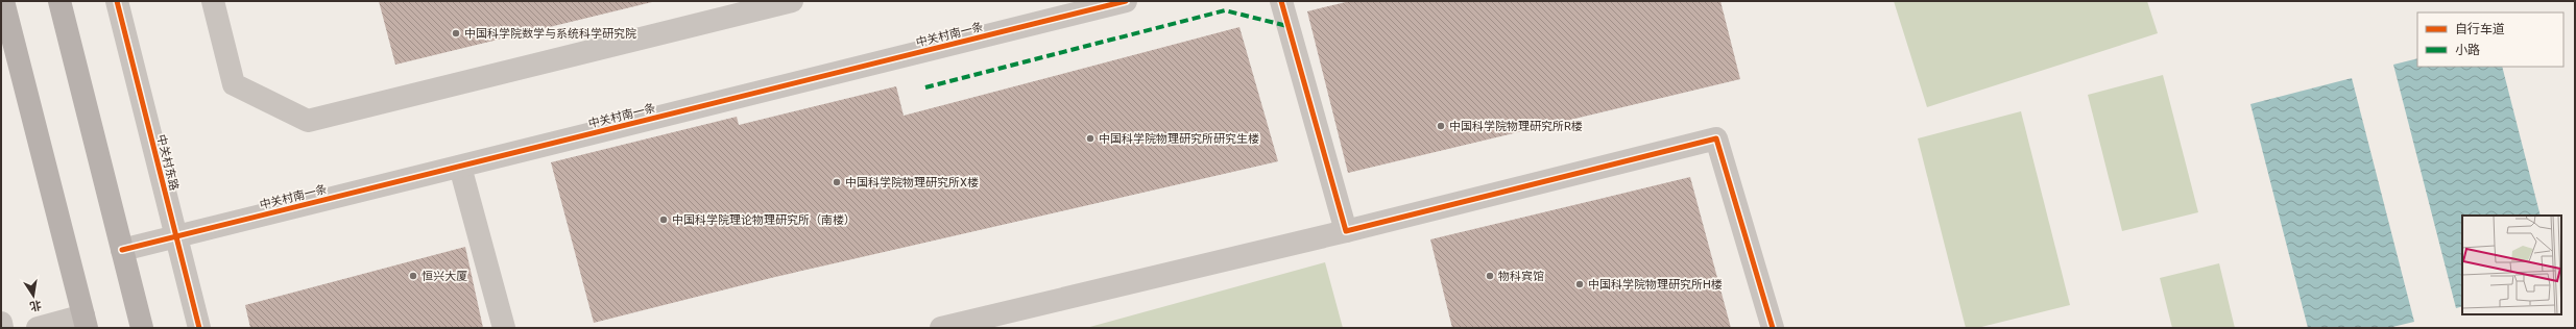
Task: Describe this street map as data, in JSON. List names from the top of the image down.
{
  "streets": {
    "street": ["中关村南一条", "中关村东路"]
  },
  "crossings": [
    ["中关村南一条", "中关村东路"]
  ],
  "places": [
    "中国科学院数学与系统科学研究院",
    "中国科学院物理研究所R楼",
    "中国科学院物理研究所研究生楼",
    "中国科学院物理研究所X楼",
    "中国科学院理论物理研究所（南楼）",
    "恒兴大厦",
    "物科宾馆",
    "中国科学院物理研究所H楼"
  ],
  "legend": ["自行车道", "小路"],
  "north": "bottom"
}
